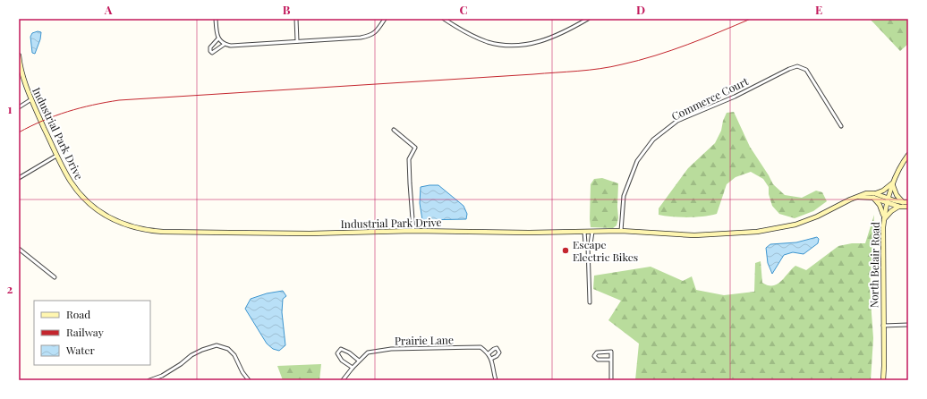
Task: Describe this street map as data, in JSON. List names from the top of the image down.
{
  "streets": {
    "street": [
      "Commerce Court",
      "Industrial Park Drive",
      "North Belair Road",
      "Prairie Lane"
    ]
  },
  "crossings": [
    ["Commerce Court", "Industrial Park Drive"],
    ["Industrial Park Drive", "North Belair Road"]
  ],
  "places": ["Escape Electric Bikes"],
  "legend": ["Road", "Railway", "Water"],
  "grid": {
    "columns": [
      "A",
      "B",
      "C",
      "D",
      "E"
    ],
    "rows": ["1", "2"]
  }
}
